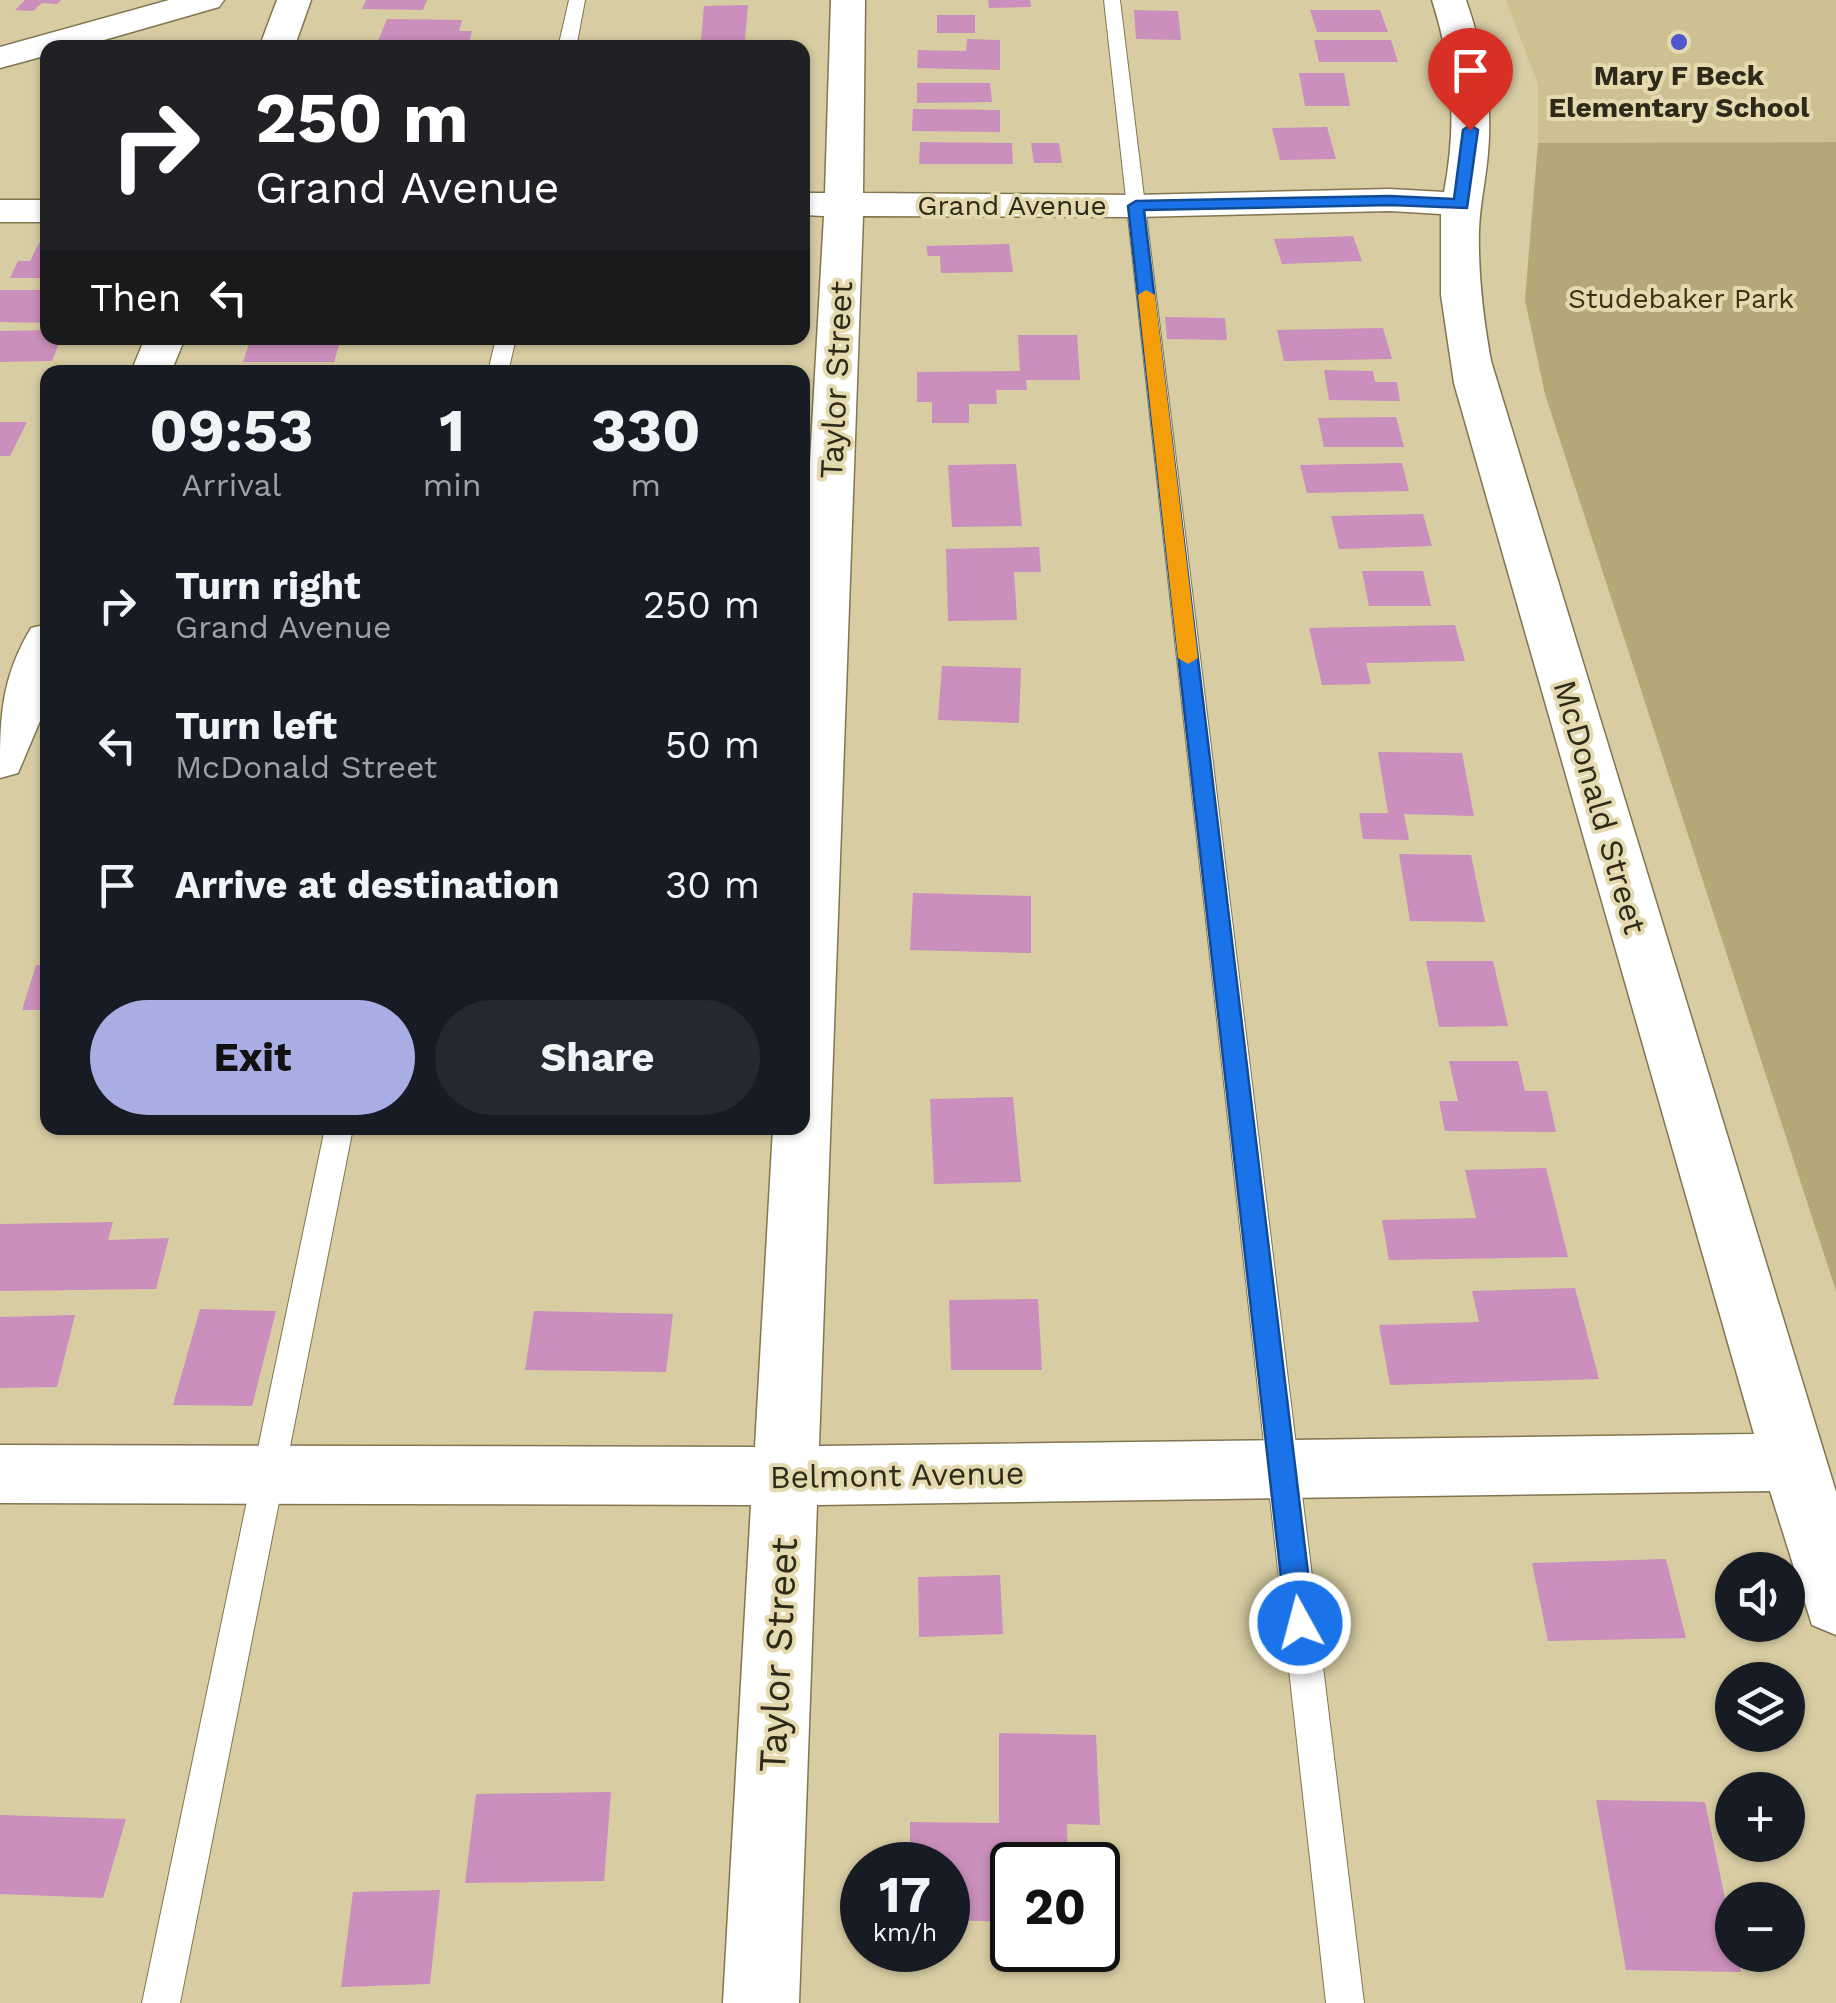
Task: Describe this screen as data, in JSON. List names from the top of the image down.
{
  "streets": {
    "street": [
      "Grand Avenue",
      "Taylor Street",
      "McDonald Street",
      "Belmont Avenue"
    ]
  },
  "crossings": [
    ["Grand Avenue", "Taylor Street"],
    ["Grand Avenue", "McDonald Street"],
    ["Taylor Street", "Belmont Avenue"],
    ["McDonald Street", "Belmont Avenue"]
  ],
  "parks": ["Studebaker Park"],
  "places": ["Mary F Beck Elementary School"],
  "page": {
    "turn": ["250 m", "Grand Avenue"],
    "then": "Then",
    "eta": [
      "09:53",
      "Arrival",
      "1",
      "min",
      "330",
      "m"
    ],
    "list": [
      {
        "name": "Turn right",
        "note": "Grand Avenue",
        "value": "250 m"
      },
      {
        "name": "Turn left",
        "note": "McDonald Street",
        "value": "50 m"
      },
      {
        "name": "Arrive at destination",
        "value": "30 m"
      }
    ],
    "buttons": ["Exit", "Share"],
    "map_buttons": ["+", "−"],
    "speed": "17 km/h",
    "limit": "20"
  }
}
